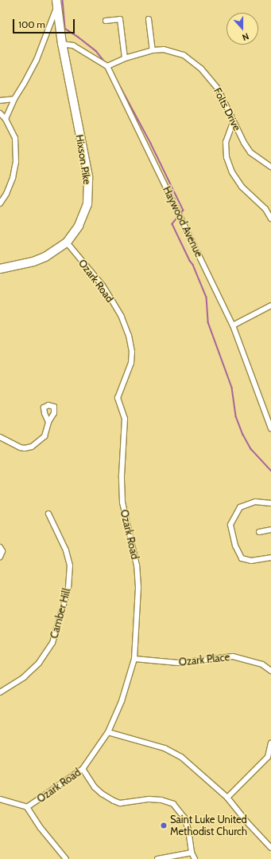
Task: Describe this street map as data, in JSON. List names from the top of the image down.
{
  "streets": {
    "main road": ["Hixson Pike"],
    "street": [
      "Folts Drive",
      "Haywood Avenue",
      "Ozark Road",
      "Camber Hill",
      "Ozark Place"
    ]
  },
  "crossings": [
    ["Folts Drive", "Haywood Avenue"],
    ["Hixson Pike", "Ozark Road"],
    ["Ozark Road", "Ozark Place"]
  ],
  "places": ["Saint Luke United Methodist Church"],
  "scale_bar": "100 m",
  "north": "bottom"
}
